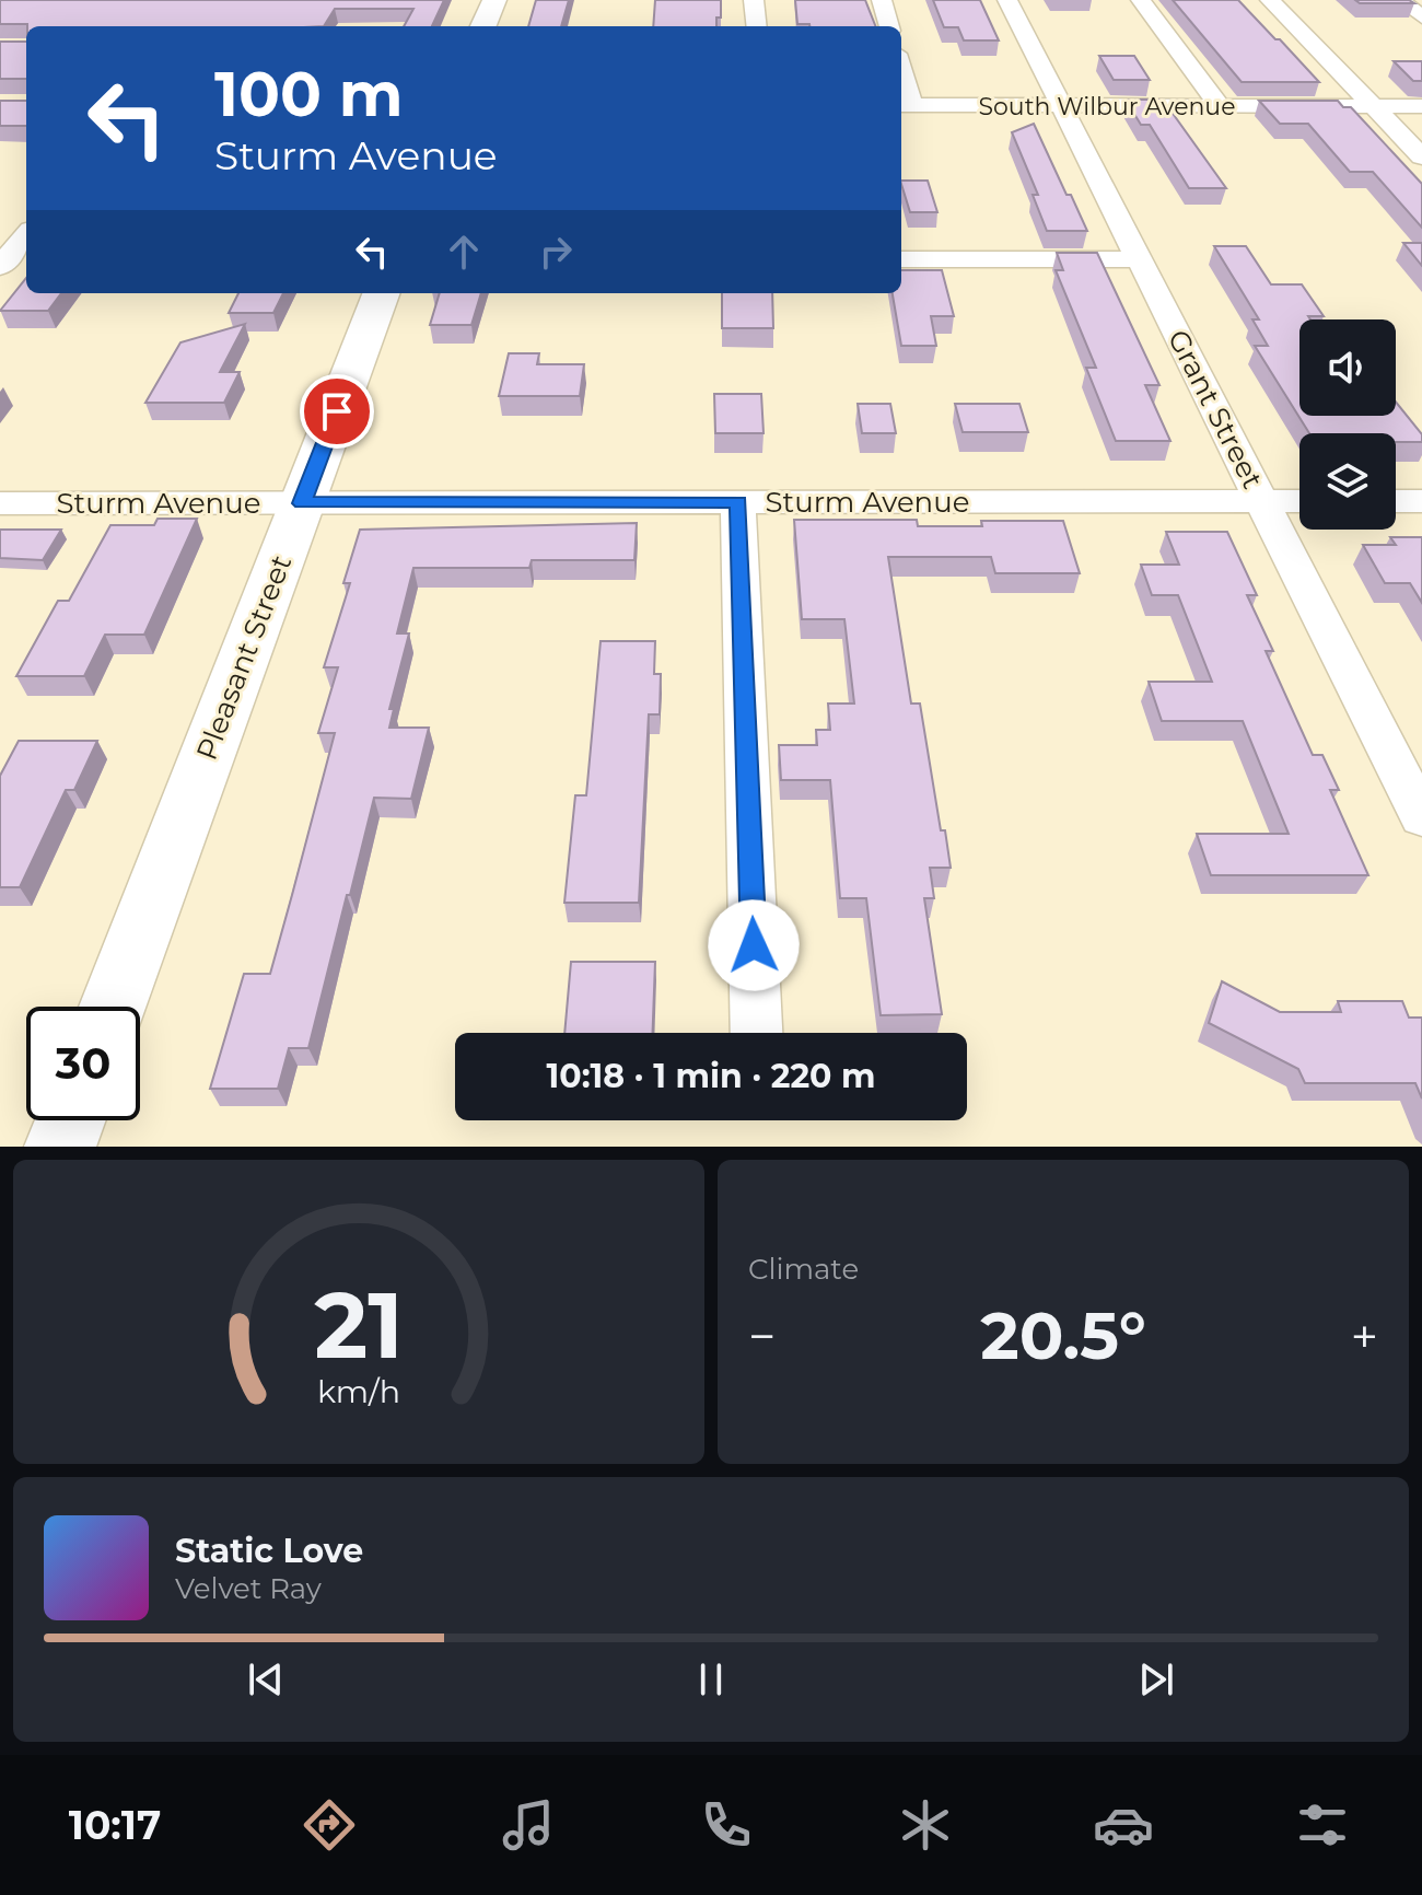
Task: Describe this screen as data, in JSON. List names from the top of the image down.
{
  "streets": {
    "main road": ["Pleasant Street"],
    "street": ["South Wilbur Avenue", "Grant Street", "Sturm Avenue"]
  },
  "crossings": [
    ["South Wilbur Avenue", "Grant Street"],
    ["Grant Street", "Sturm Avenue"],
    ["Sturm Avenue", "Pleasant Street"]
  ],
  "page": {
    "turn": ["100 m", "Sturm Avenue"],
    "limit": "30",
    "trip": "10:18 · 1 min · 220 m",
    "tile": "Climate",
    "heat": ["−", "20.5°", "+"],
    "song": ["Static Love", "Velvet Ray"],
    "tabs": "10:17",
    "gauge": ["21", "km/h"]
  }
}
